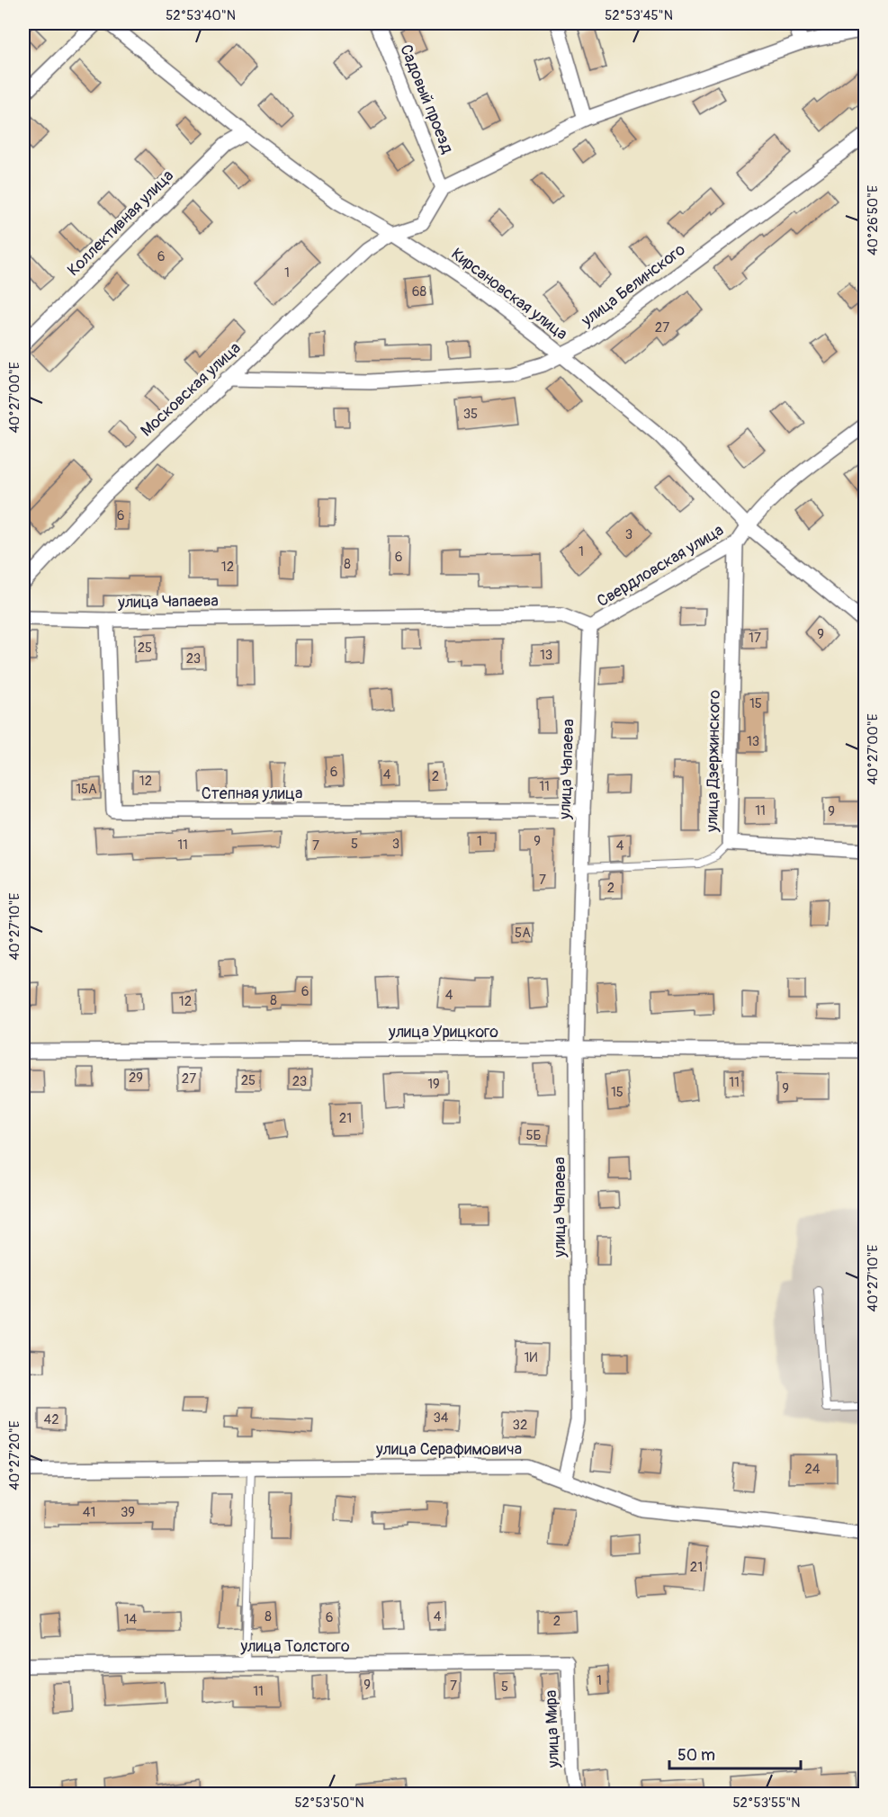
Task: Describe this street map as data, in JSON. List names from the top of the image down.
{
  "streets": {
    "street": [
      "Садовый проезд",
      "Коллективная улица",
      "улица Белинского",
      "Кирсановская улица",
      "Московская улица",
      "Свердловская улица",
      "улица Чапаева",
      "улица Дзержинского",
      "Степная улица",
      "улица Урицкого",
      "улица Серафимовича",
      "улица Толстого",
      "улица Мира"
    ]
  },
  "crossings": [
    ["Коллективная улица", "Кирсановская улица"],
    ["улица Белинского", "Кирсановская улица"],
    ["улица Белинского", "Московская улица"],
    ["Кирсановская улица", "Московская улица"],
    ["Кирсановская улица", "Свердловская улица"],
    ["Свердловская улица", "улица Чапаева"],
    ["Свердловская улица", "улица Дзержинского"],
    ["улица Чапаева", "Степная улица"],
    ["улица Чапаева", "улица Урицкого"],
    ["улица Чапаева", "улица Серафимовича"],
    ["улица Толстого", "улица Мира"]
  ],
  "house_numbers": [
    "6",
    "1",
    "68",
    "27",
    "35",
    "6",
    "3",
    "1",
    "6",
    "8",
    "12",
    "9",
    "17",
    "25",
    "13",
    "23",
    "15",
    "13",
    "6",
    "4",
    "2",
    "12",
    "11",
    "15А",
    "11",
    "9",
    "1",
    "9",
    "5",
    "3",
    "11",
    "7",
    "4",
    "7",
    "2",
    "5А",
    "6",
    "4",
    "8",
    "12",
    "29",
    "27",
    "25",
    "23",
    "11",
    "19",
    "9",
    "15",
    "21",
    "5Б",
    "1И",
    "34",
    "42",
    "32",
    "24",
    "41",
    "39",
    "21",
    "8",
    "4",
    "6",
    "14",
    "2",
    "1",
    "9",
    "7",
    "5",
    "11"
  ],
  "scale_bar": "50 m",
  "coordinates": [
    "52°53'40\"N",
    "52°53'45\"N",
    "40°26'50\"E",
    "40°27'00\"E",
    "40°27'10\"E",
    "40°27'20\"E",
    "52°53'50\"N",
    "52°53'55\"N"
  ]
}
